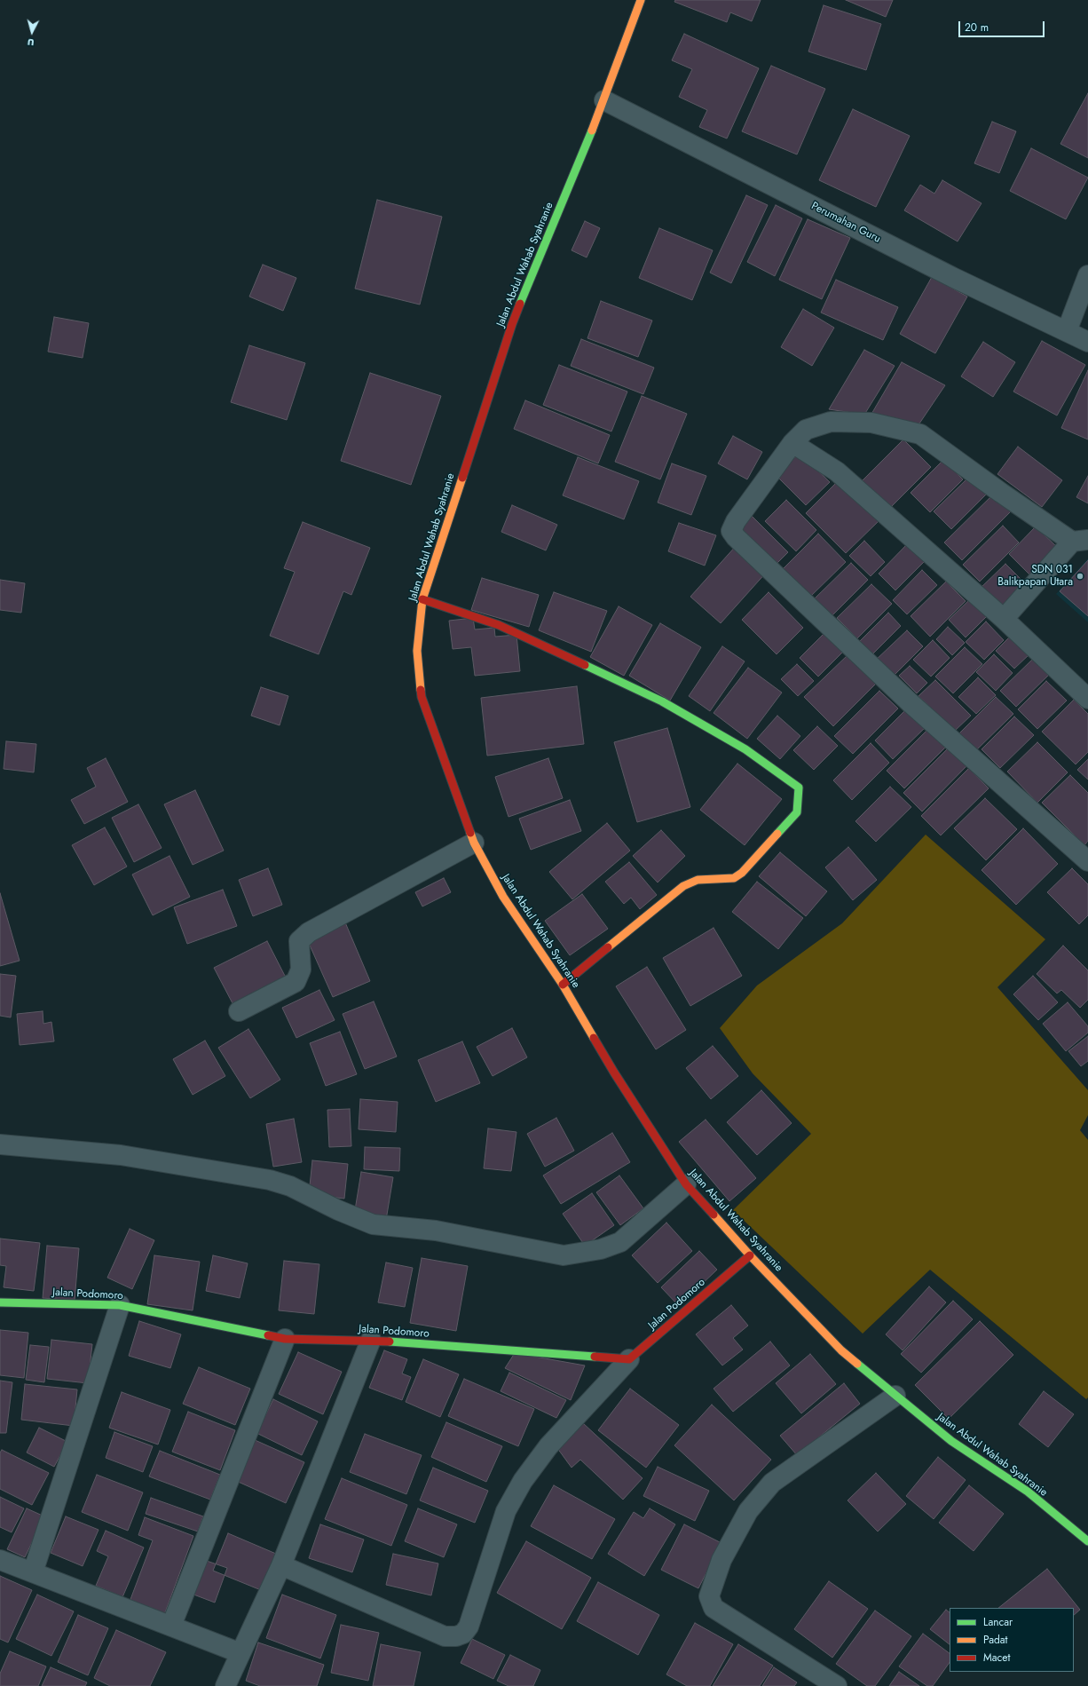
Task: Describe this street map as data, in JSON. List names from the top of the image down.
{
  "streets": {
    "street": ["Perumahan Guru", "Jalan Abdul Wahab Syahranie", "Jalan Podomoro"]
  },
  "crossings": [
    ["Perumahan Guru", "Jalan Abdul Wahab Syahranie"],
    ["Jalan Abdul Wahab Syahranie", "Jalan Podomoro"]
  ],
  "places": ["SDN 031 Balikpapan Utara"],
  "legend": ["Lancar", "Padat", "Macet"],
  "scale_bar": "20 m",
  "north": "bottom"
}
